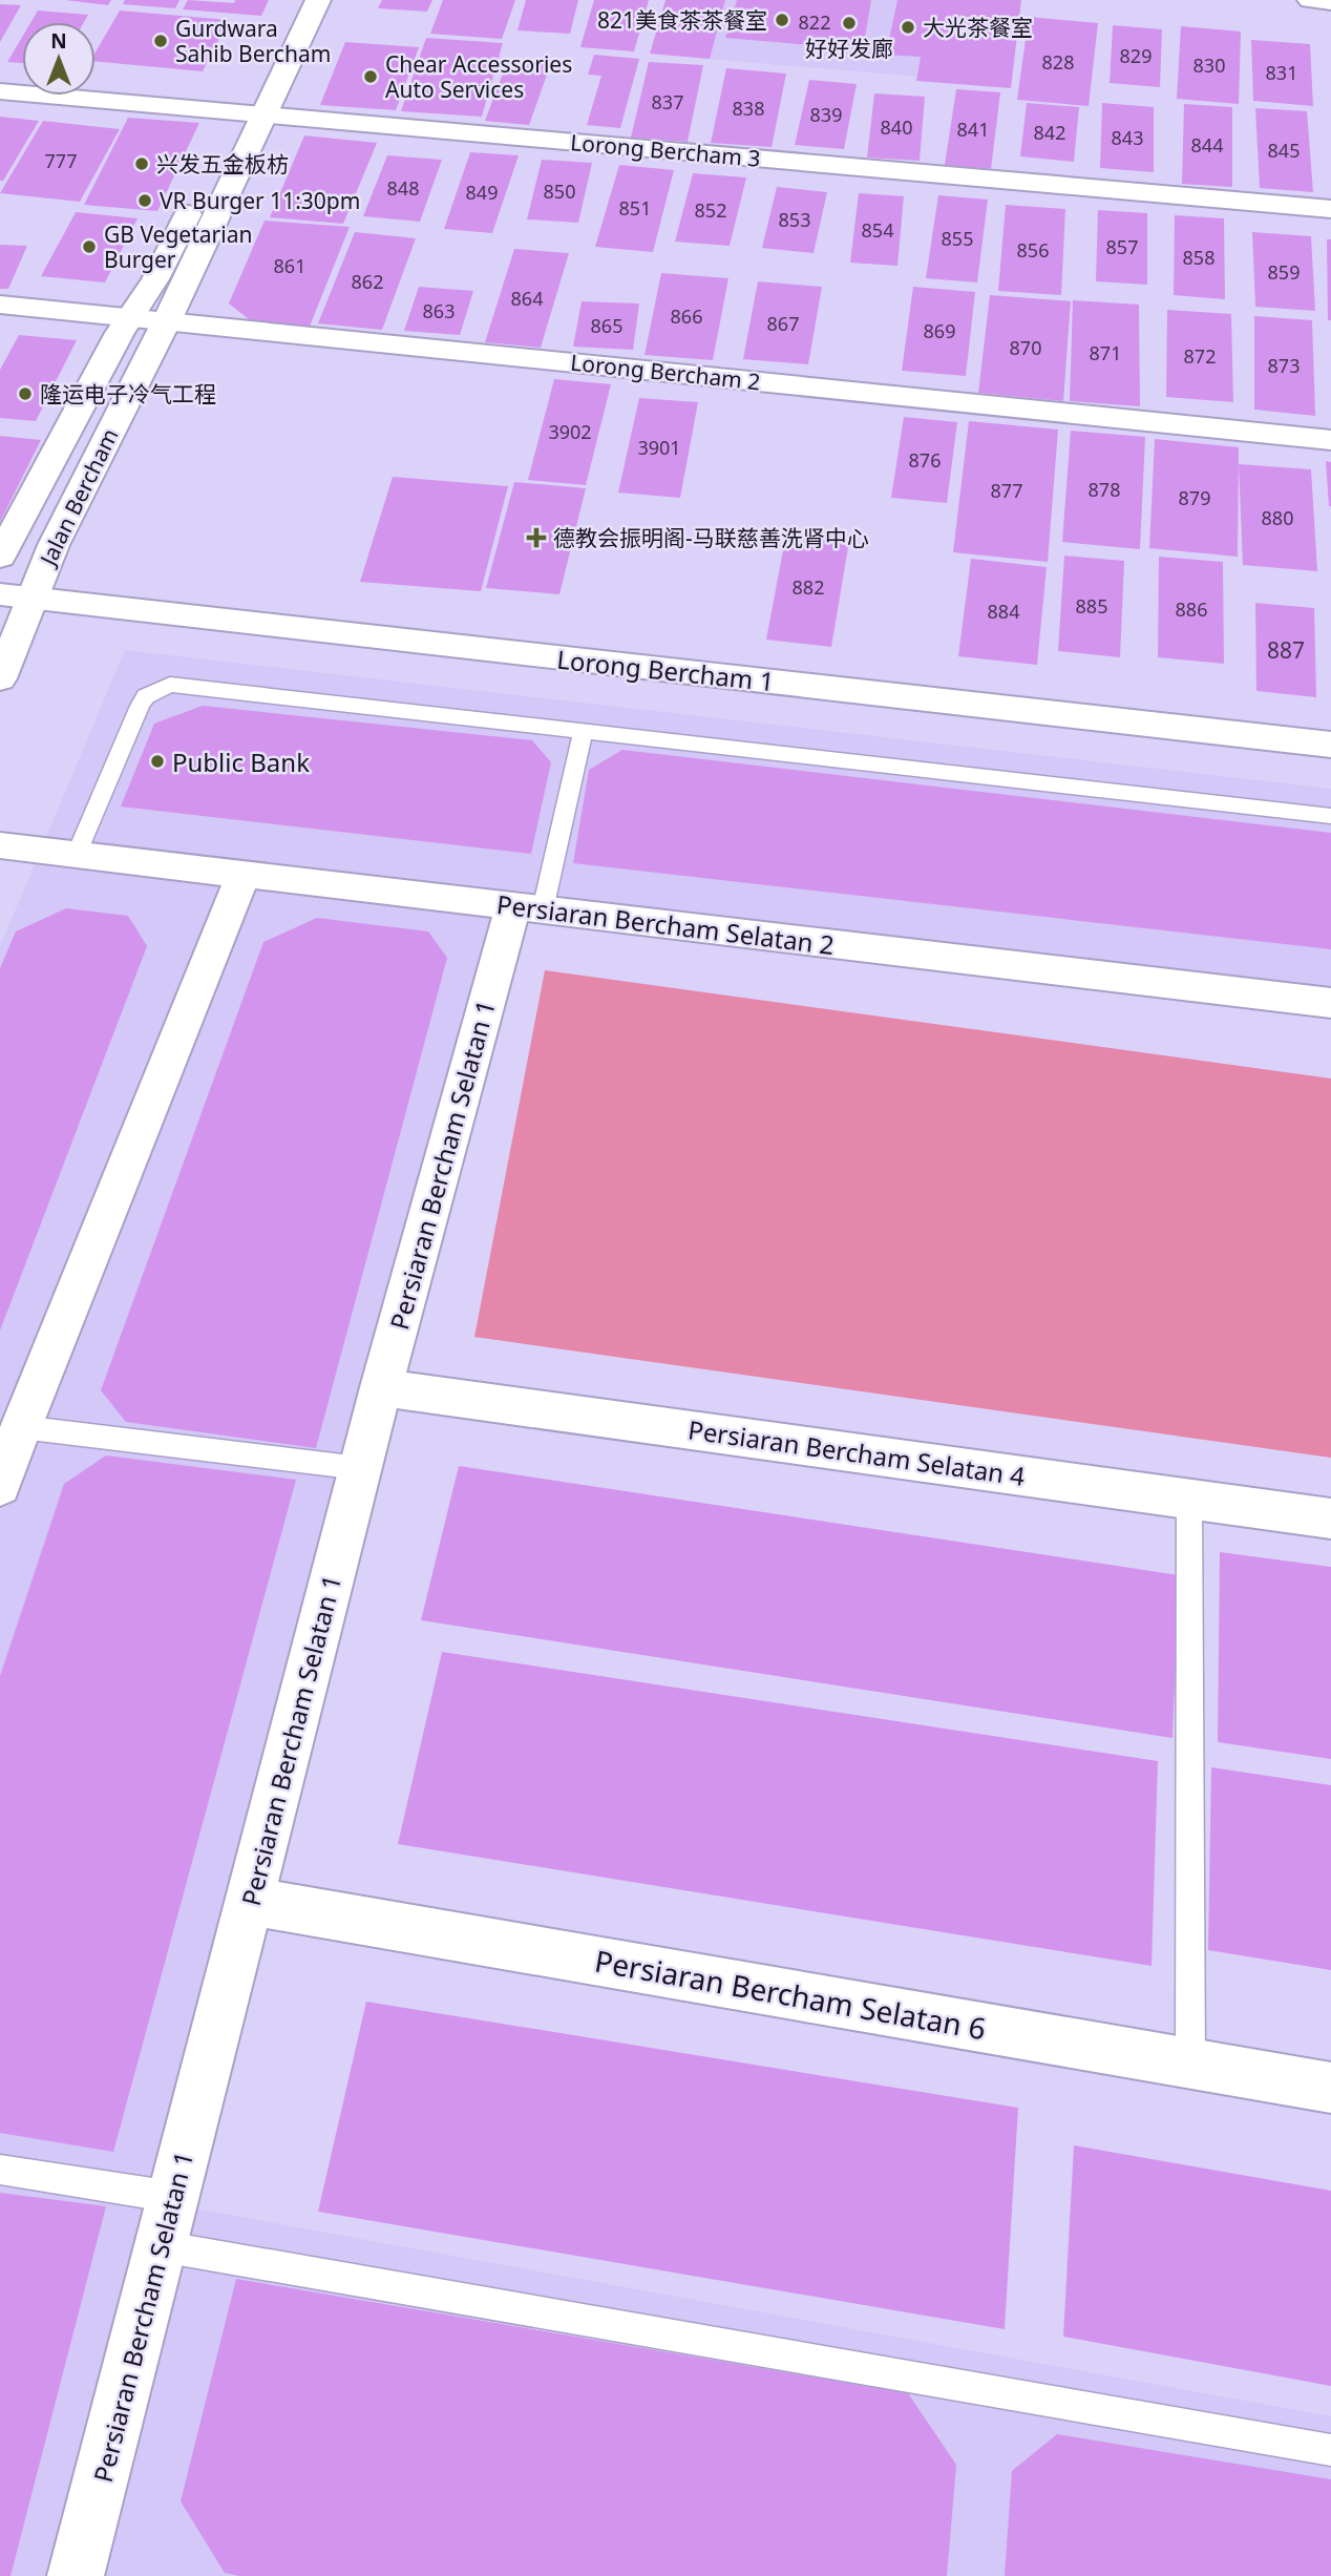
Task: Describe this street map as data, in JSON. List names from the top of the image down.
{
  "streets": {
    "street": [
      "Lorong Bercham 3",
      "Lorong Bercham 2",
      "Jalan Bercham",
      "Lorong Bercham 1",
      "Persiaran Bercham Selatan 2",
      "Persiaran Bercham Selatan 1",
      "Persiaran Bercham Selatan 4",
      "Persiaran Bercham Selatan 6"
    ]
  },
  "crossings": [
    ["Lorong Bercham 3", "Jalan Bercham"],
    ["Lorong Bercham 2", "Jalan Bercham"],
    ["Jalan Bercham", "Lorong Bercham 1"],
    ["Persiaran Bercham Selatan 2", "Persiaran Bercham Selatan 1"],
    ["Persiaran Bercham Selatan 1", "Persiaran Bercham Selatan 4"],
    ["Persiaran Bercham Selatan 1", "Persiaran Bercham Selatan 6"]
  ],
  "places": {
    "other": [
      "821美食茶茶餐室",
      "好好发廊",
      "大光茶餐室",
      "Gurdwara Sahib Bercham",
      "Chear Accessories Auto Services",
      "兴发五金板枋",
      "VR Burger 11:30pm",
      "GB Vegetarian Burger",
      "隆运电子冷气工程",
      "Public Bank"
    ],
    "health": ["德教会振明阁-马联慈善洗肾中心"]
  },
  "house_numbers": [
    "822",
    "829",
    "828",
    "830",
    "831",
    "837",
    "838",
    "839",
    "840",
    "841",
    "842",
    "843",
    "844",
    "845",
    "777",
    "848",
    "850",
    "849",
    "851",
    "852",
    "853",
    "854",
    "855",
    "857",
    "856",
    "858",
    "861",
    "859",
    "862",
    "864",
    "863",
    "866",
    "867",
    "865",
    "869",
    "870",
    "871",
    "872",
    "873",
    "3902",
    "3901",
    "876",
    "878",
    "877",
    "879",
    "880",
    "882",
    "885",
    "886",
    "884",
    "887"
  ],
  "north": "top"
}
